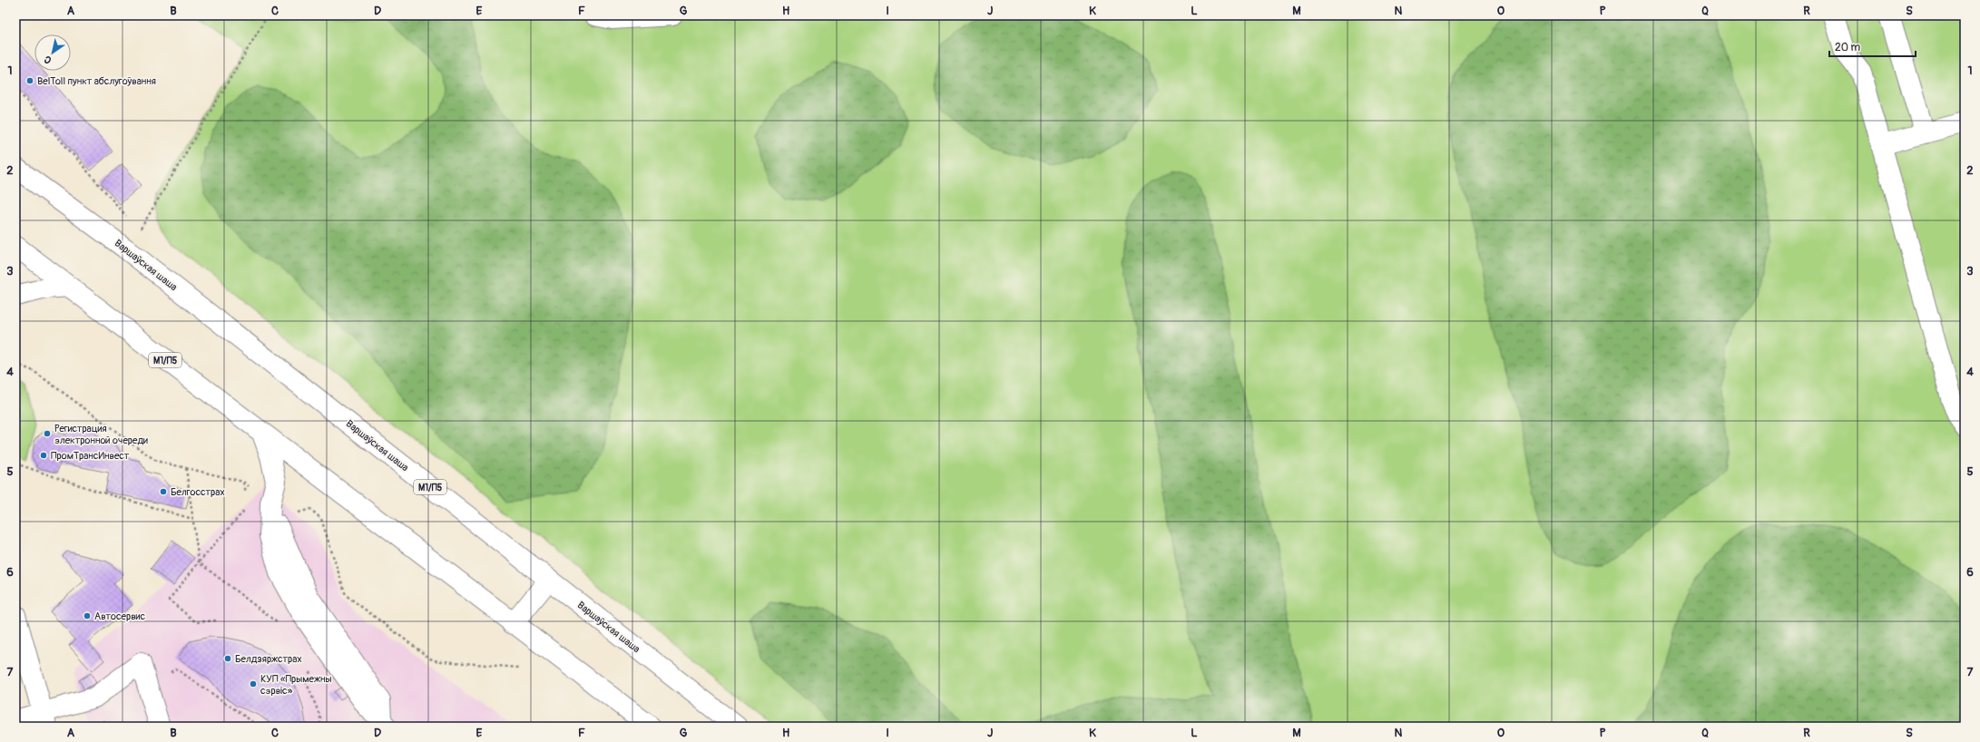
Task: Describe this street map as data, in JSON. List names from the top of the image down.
{
  "streets": {
    "main road": ["Варшаўская шаша", "М1/П5"]
  },
  "places": [
    "BelToll пункт абслугоўвання",
    "Регистрация электронной очереди",
    "ПромТрансИнвест",
    "Белгосстрах",
    "Автосервис",
    "Белдзяржстрах",
    "КУП «Прымежны сэрвіс»"
  ],
  "scale_bar": "20 m",
  "north": "bottom left",
  "grid": {
    "columns": [
      "A",
      "B",
      "C",
      "D",
      "E",
      "F",
      "G",
      "H",
      "I",
      "J",
      "K",
      "L",
      "M",
      "N",
      "O",
      "P",
      "Q",
      "R",
      "S"
    ],
    "rows": [
      "1",
      "2",
      "3",
      "4",
      "5",
      "6",
      "7"
    ]
  }
}
